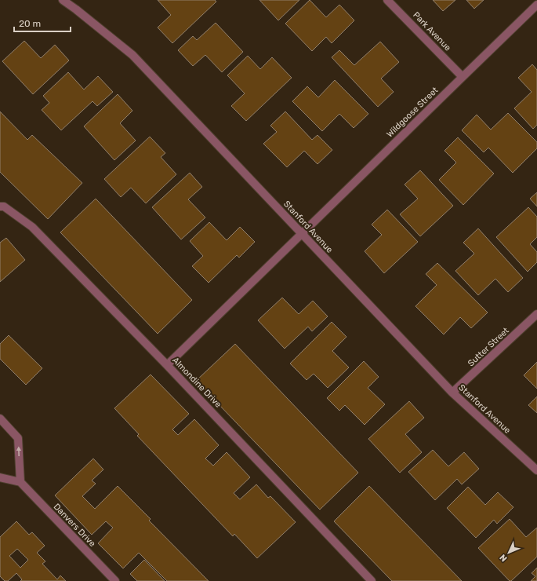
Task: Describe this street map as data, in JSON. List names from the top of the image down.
{
  "streets": {
    "street": [
      "Park Avenue",
      "Wildgoose Street",
      "Stanford Avenue",
      "Sutter Street",
      "Almondine Drive",
      "Danvers Drive"
    ]
  },
  "crossings": [
    ["Park Avenue", "Wildgoose Street"],
    ["Wildgoose Street", "Stanford Avenue"],
    ["Wildgoose Street", "Almondine Drive"],
    ["Stanford Avenue", "Sutter Street"]
  ],
  "scale_bar": "20 m",
  "north": "bottom left"
}
